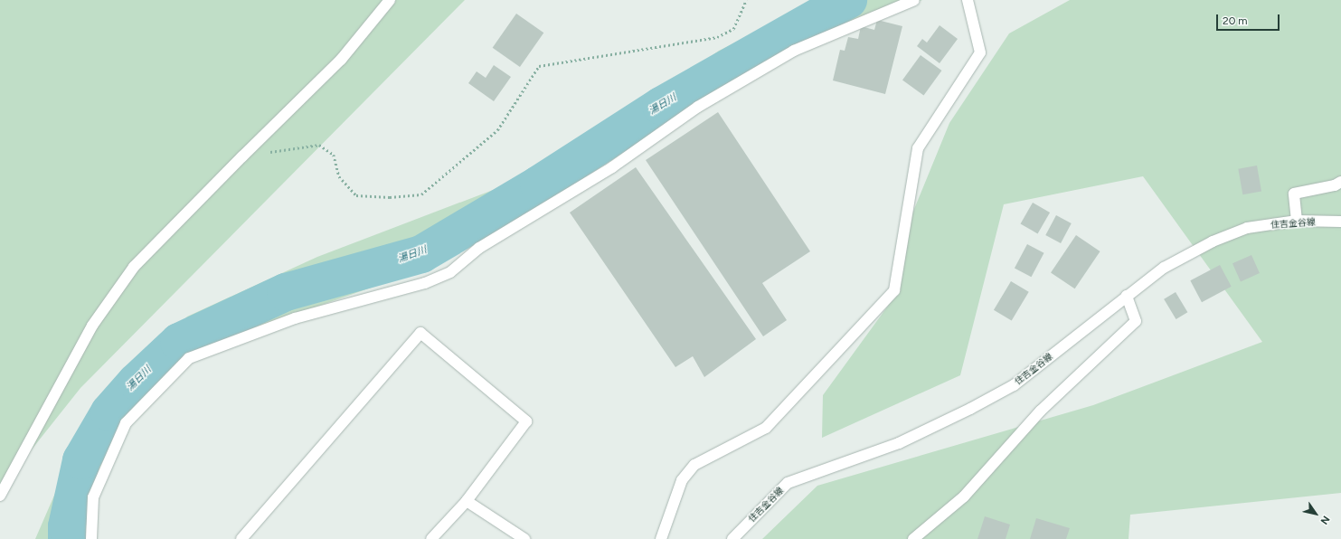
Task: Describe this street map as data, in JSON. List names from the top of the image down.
{
  "streets": {
    "street": ["住吉金谷線"]
  },
  "water": ["湯日川"],
  "scale_bar": "20 m",
  "north": "bottom right"
}
